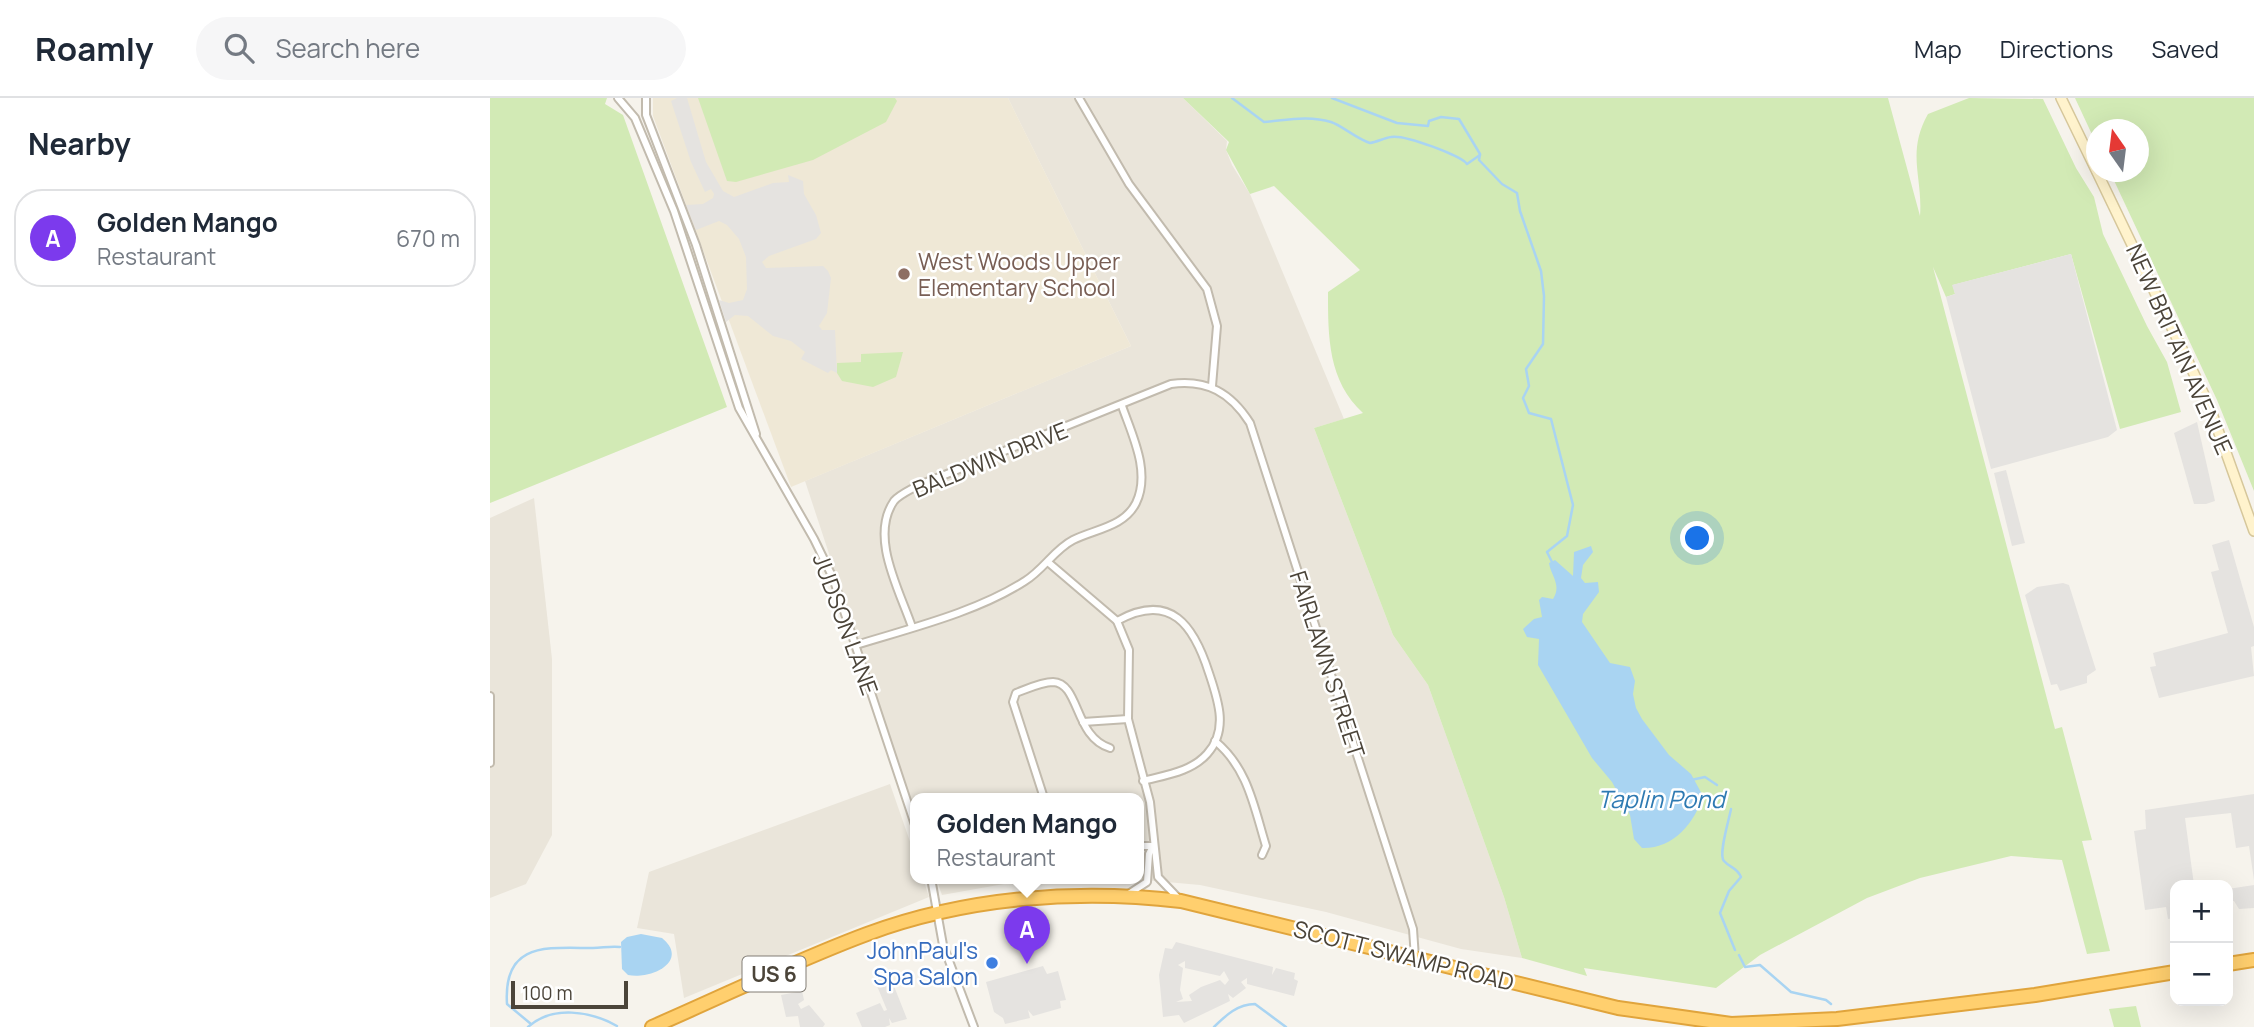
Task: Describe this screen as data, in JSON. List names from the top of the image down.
{
  "streets": {
    "highway": ["SCOTT SWAMP ROAD", "US 6"],
    "street": [
      "NEW BRITAIN AVENUE",
      "BALDWIN DRIVE",
      "JUDSON LANE",
      "FAIRLAWN STREET"
    ]
  },
  "crossings": [
    ["BALDWIN DRIVE", "FAIRLAWN STREET"],
    ["FAIRLAWN STREET", "SCOTT SWAMP ROAD"]
  ],
  "water": ["Taplin Pond"],
  "places": ["West Woods Upper Elementary School", "JohnPaul's Spa Salon"],
  "scale_bar": "100 m",
  "north": "top",
  "page": {
    "header": "Roamly",
    "search": "Search here",
    "nav": ["Map", "Directions", "Saved"],
    "heading": "Nearby",
    "list": [
      {
        "mark": "A",
        "name": "Golden Mango",
        "note": "Restaurant",
        "value": "670 m"
      }
    ],
    "popup": ["Golden Mango", "Restaurant"],
    "map_buttons": ["+", "−"],
    "pins": "A",
    "scale": "100 m"
  }
}
